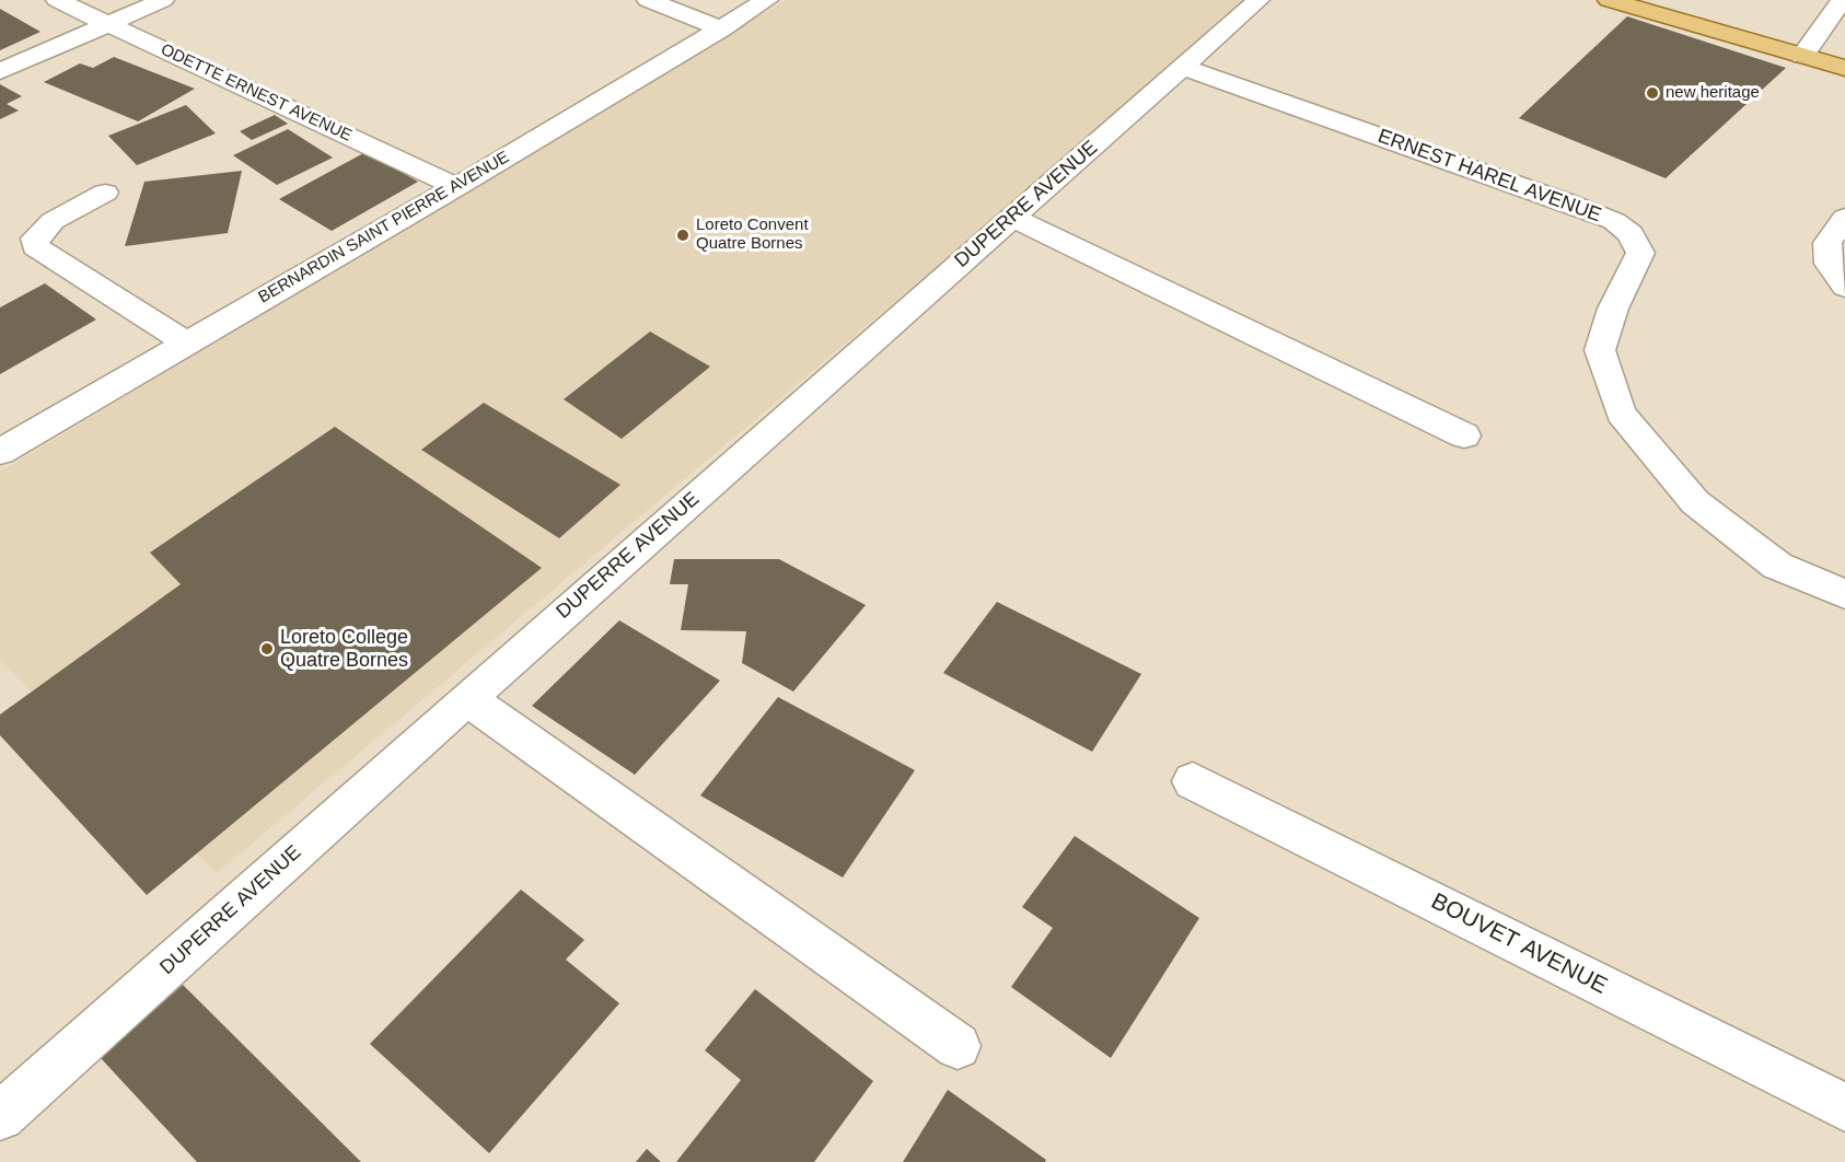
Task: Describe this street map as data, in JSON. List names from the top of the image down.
{
  "streets": {
    "street": [
      "ODETTE ERNEST AVENUE",
      "ERNEST HAREL AVENUE",
      "DUPERRE AVENUE",
      "BERNARDIN SAINT PIERRE AVENUE",
      "BOUVET AVENUE"
    ]
  },
  "crossings": [
    ["ODETTE ERNEST AVENUE", "BERNARDIN SAINT PIERRE AVENUE"],
    ["ERNEST HAREL AVENUE", "DUPERRE AVENUE"]
  ],
  "places": ["new heritage", "Loreto Convent Quatre Bornes", "Loreto College Quatre Bornes"]
}
